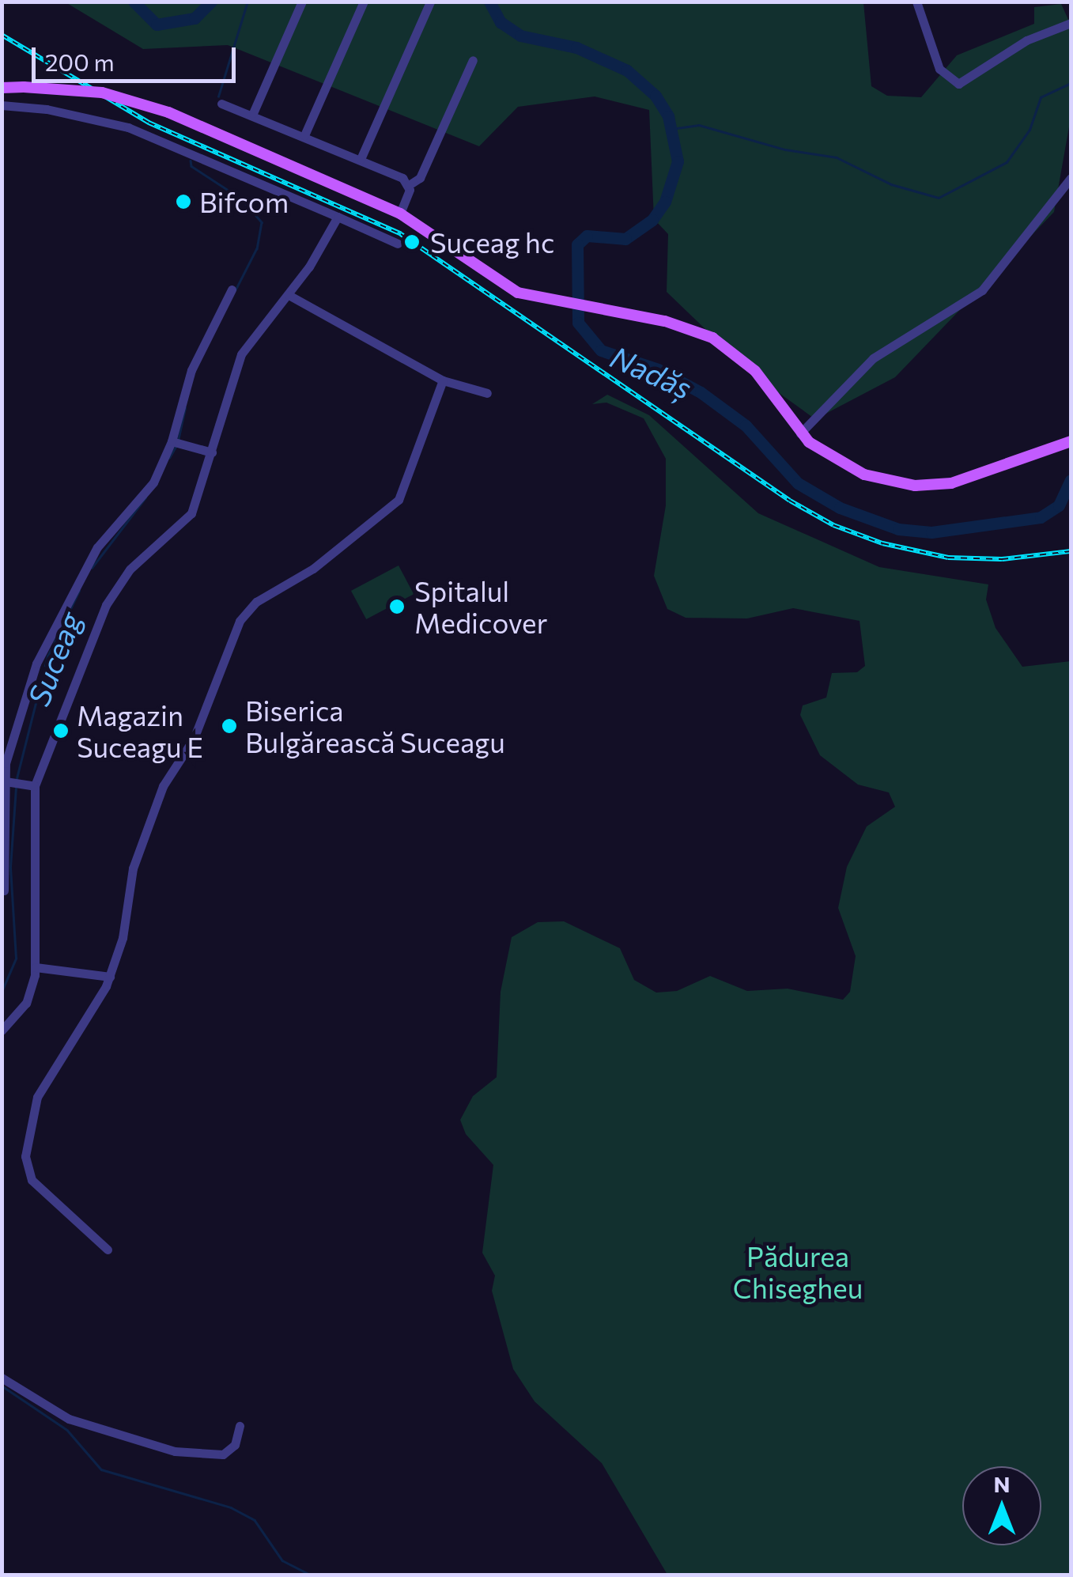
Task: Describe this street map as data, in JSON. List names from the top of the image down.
{
  "water": ["Nadăș", "Suceag"],
  "parks": ["Pădurea Chisegheu"],
  "places": [
    "Bifcom",
    "Suceag hc",
    "Spitalul Medicover",
    "Biserica Bulgărească Suceagu",
    "Magazin Suceagu E"
  ],
  "scale_bar": "200 m",
  "north": "top"
}
